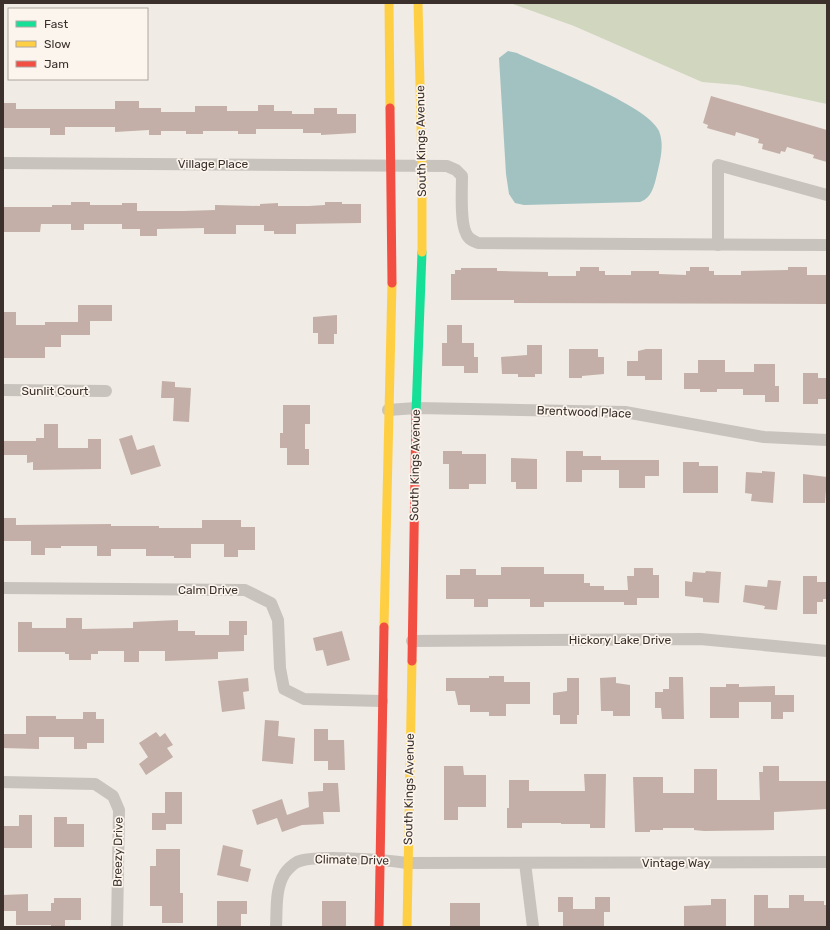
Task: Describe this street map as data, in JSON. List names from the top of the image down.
{
  "streets": {
    "main road": ["South Kings Avenue"],
    "street": [
      "Village Place",
      "Sunlit Court",
      "Brentwood Place",
      "Calm Drive",
      "Hickory Lake Drive",
      "Breezy Drive",
      "Climate Drive",
      "Vintage Way"
    ]
  },
  "crossings": [
    ["South Kings Avenue", "Village Place"],
    ["South Kings Avenue", "Brentwood Place"],
    ["South Kings Avenue", "Hickory Lake Drive"],
    ["South Kings Avenue", "Climate Drive"],
    ["South Kings Avenue", "Vintage Way"],
    ["Climate Drive", "Vintage Way"]
  ],
  "legend": ["Fast", "Slow", "Jam"]
}
